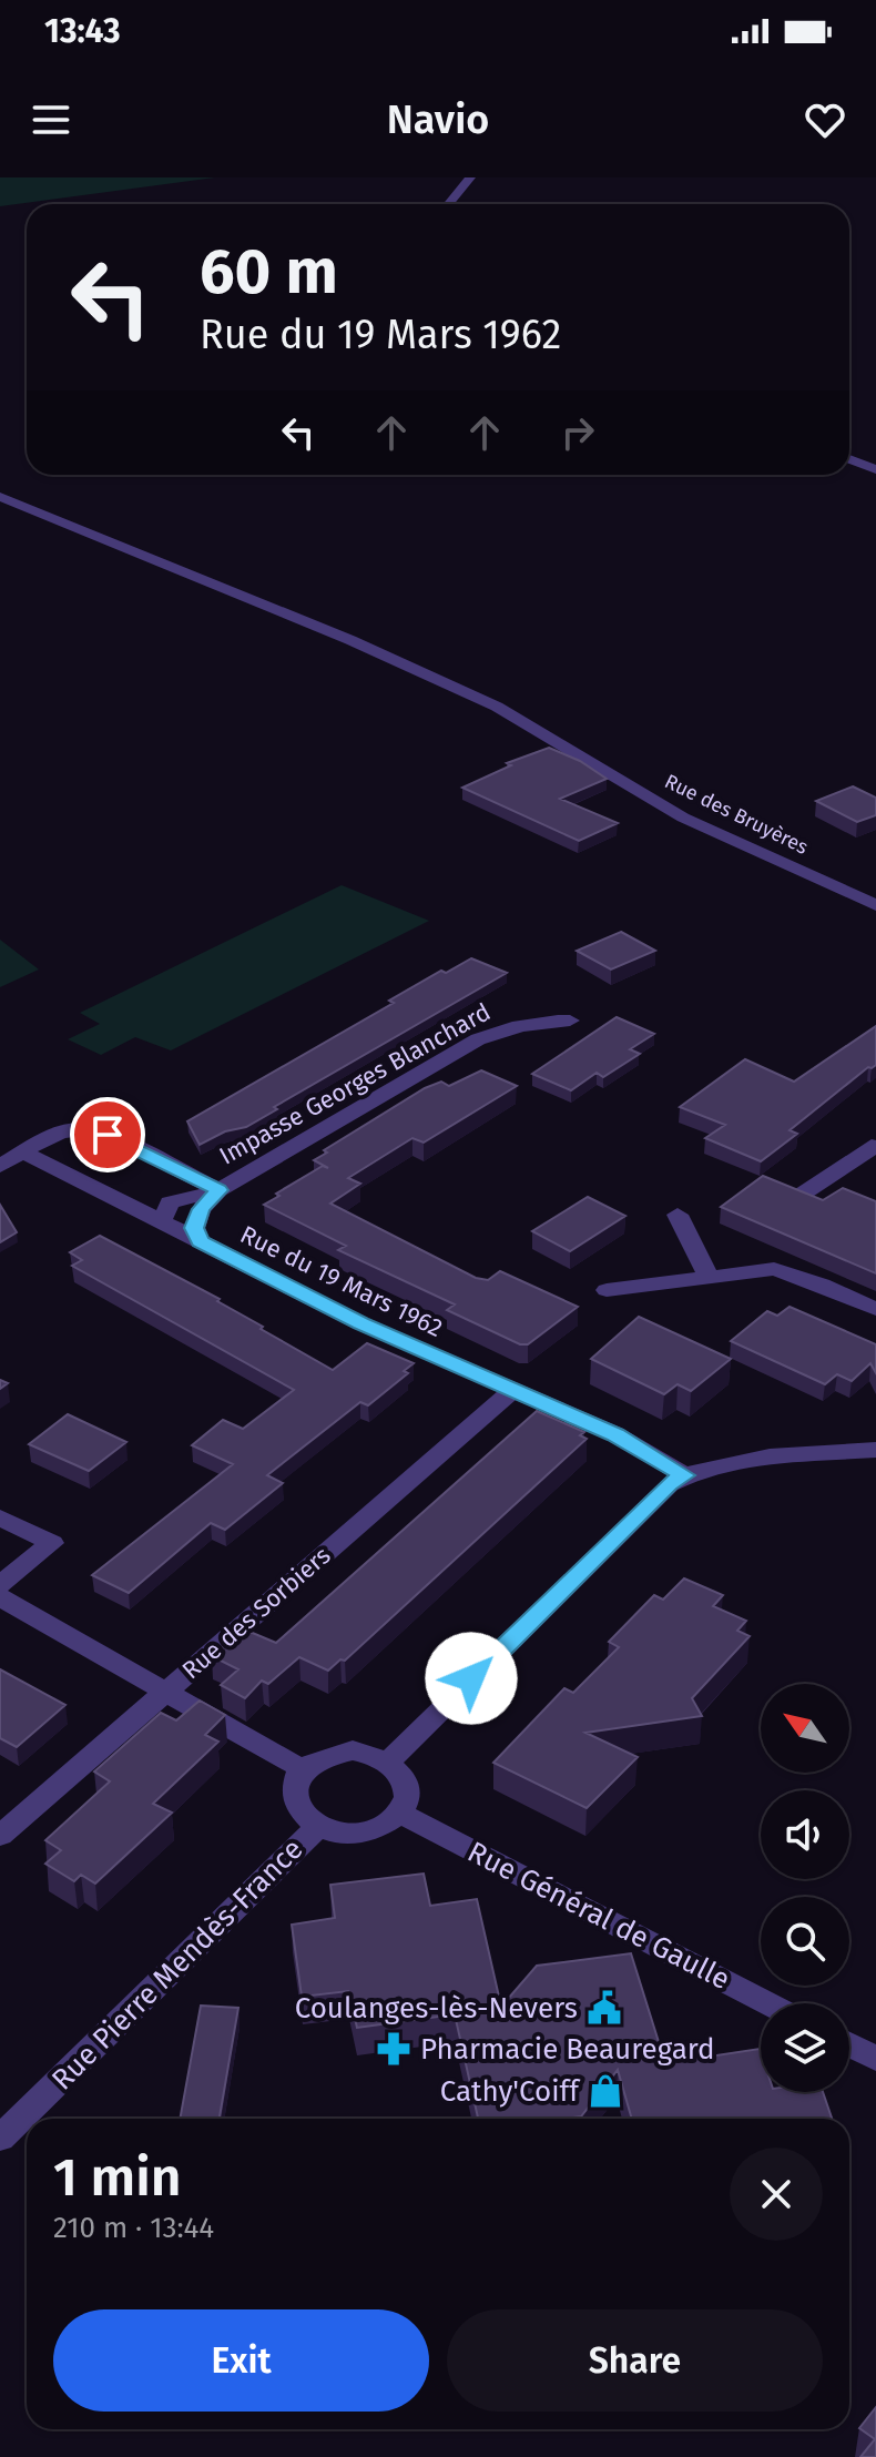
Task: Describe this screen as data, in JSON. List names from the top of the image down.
{
  "streets": {
    "street": [
      "Rue des Bruyères",
      "Impasse Georges Blanchard",
      "Rue du 19 Mars 1962",
      "Rue des Sorbiers",
      "Rue Général de Gaulle",
      "Rue Pierre Mendès-France"
    ]
  },
  "crossings": [
    ["Impasse Georges Blanchard", "Rue du 19 Mars 1962"],
    ["Rue du 19 Mars 1962", "Rue des Sorbiers"],
    ["Rue Général de Gaulle", "Rue Pierre Mendès-France"]
  ],
  "places": {
    "public building": ["Coulanges-lès-Nevers"],
    "pharmacy": ["Pharmacie Beauregard"],
    "shop": ["Cathy'Coiff"]
  },
  "north": "top left",
  "page": {
    "status": "13:43",
    "header": "Navio",
    "turn": ["60 m", "Rue du 19 Mars 1962"],
    "heading": ["1 min", "210 m · 13:44"],
    "buttons": ["Exit", "Share"]
  }
}
